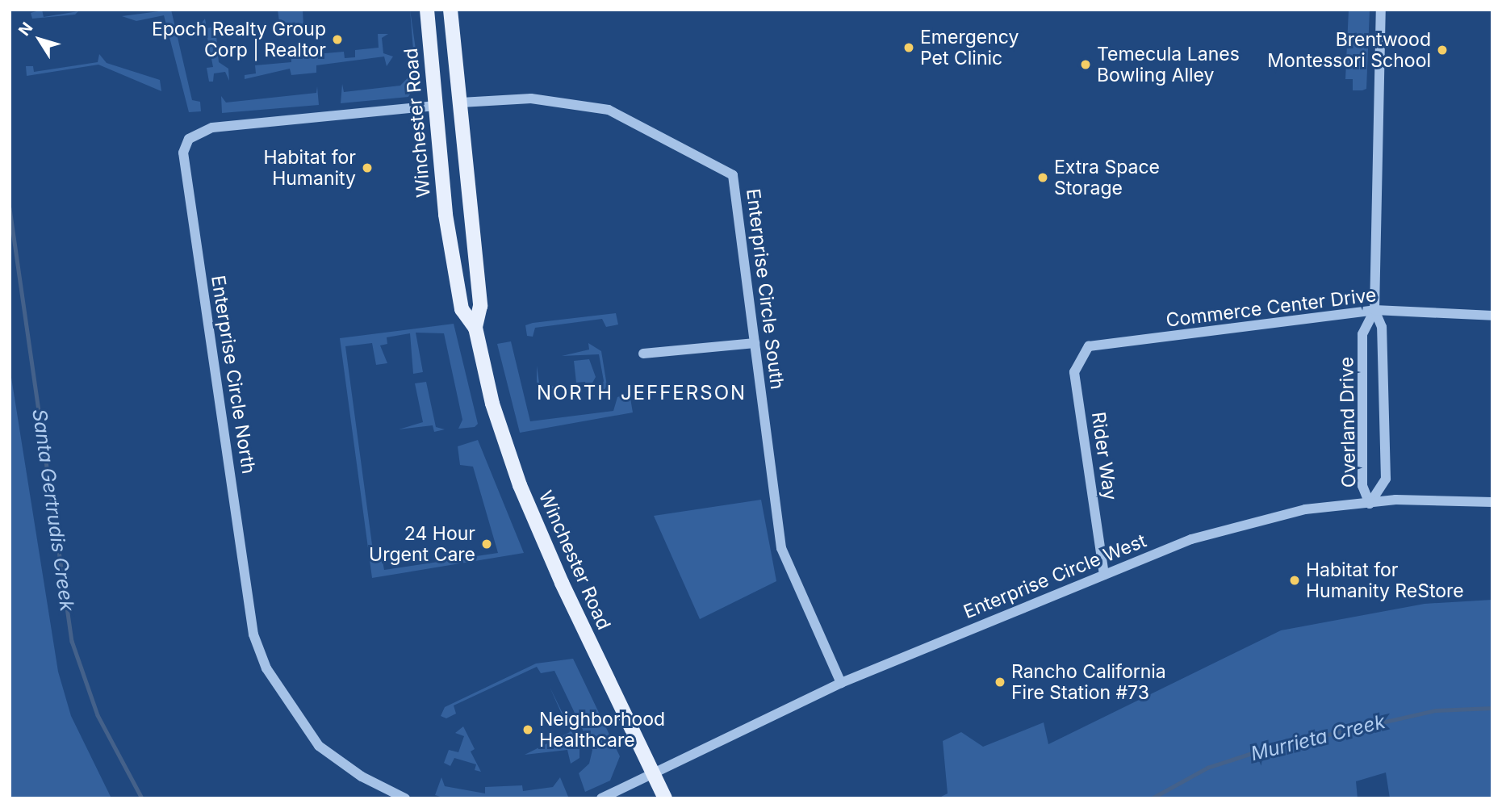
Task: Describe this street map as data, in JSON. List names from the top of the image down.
{
  "streets": {
    "main road": ["Winchester Road"],
    "street": [
      "Enterprise Circle South",
      "Commerce Center Drive",
      "Enterprise Circle North",
      "Overland Drive",
      "Rider Way",
      "Enterprise Circle West"
    ]
  },
  "crossings": [
    ["Winchester Road", "Enterprise Circle South"],
    ["Winchester Road", "Enterprise Circle North"],
    ["Winchester Road", "Enterprise Circle West"],
    ["Enterprise Circle South", "Enterprise Circle West"],
    ["Commerce Center Drive", "Overland Drive"],
    ["Commerce Center Drive", "Rider Way"],
    ["Overland Drive", "Enterprise Circle West"],
    ["Rider Way", "Enterprise Circle West"]
  ],
  "districts": ["NORTH JEFFERSON"],
  "water": ["Santa Gertrudis Creek", "Murrieta Creek"],
  "places": [
    "Epoch Realty Group Corp | Realtor",
    "Emergency Pet Clinic",
    "Brentwood Montessori School",
    "Temecula Lanes Bowling Alley",
    "Habitat for Humanity",
    "Extra Space Storage",
    "24 Hour Urgent Care",
    "Habitat for Humanity ReStore",
    "Rancho California Fire Station #73",
    "Neighborhood Healthcare"
  ],
  "north": "top left"
}
